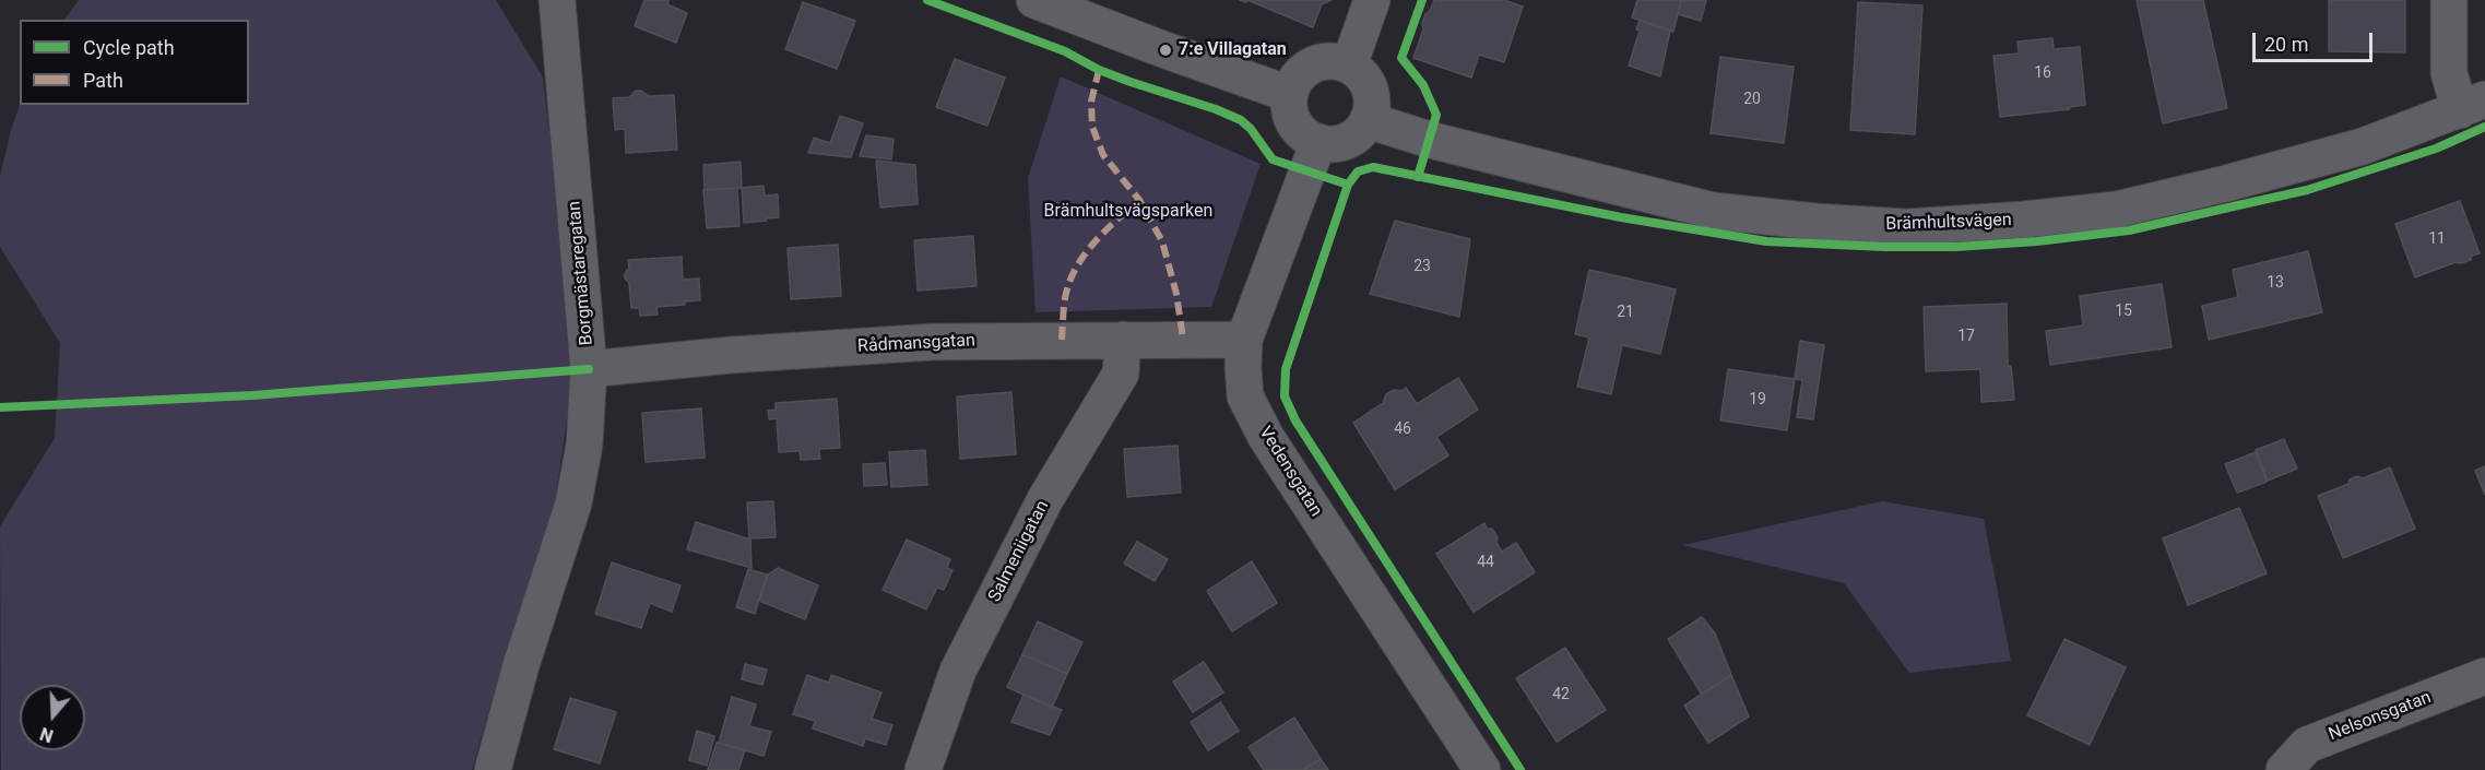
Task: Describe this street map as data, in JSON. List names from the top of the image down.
{
  "streets": {
    "street": [
      "Brämhultsvägen",
      "Borgmästaregatan",
      "Rådmansgatan",
      "Vedensgatan",
      "Salmeniigatan",
      "Nelsonsgatan"
    ]
  },
  "crossings": [
    ["Brämhultsvägen", "Vedensgatan"],
    ["Borgmästaregatan", "Rådmansgatan"],
    ["Rådmansgatan", "Vedensgatan"],
    ["Rådmansgatan", "Salmeniigatan"]
  ],
  "parks": ["Brämhultsvägsparken"],
  "places": ["7:e Villagatan"],
  "house_numbers": [
    "16",
    "20",
    "11",
    "23",
    "13",
    "15",
    "21",
    "17",
    "19",
    "46",
    "44",
    "42"
  ],
  "legend": ["Cycle path", "Path"],
  "scale_bar": "20 m",
  "north": "bottom"
}
